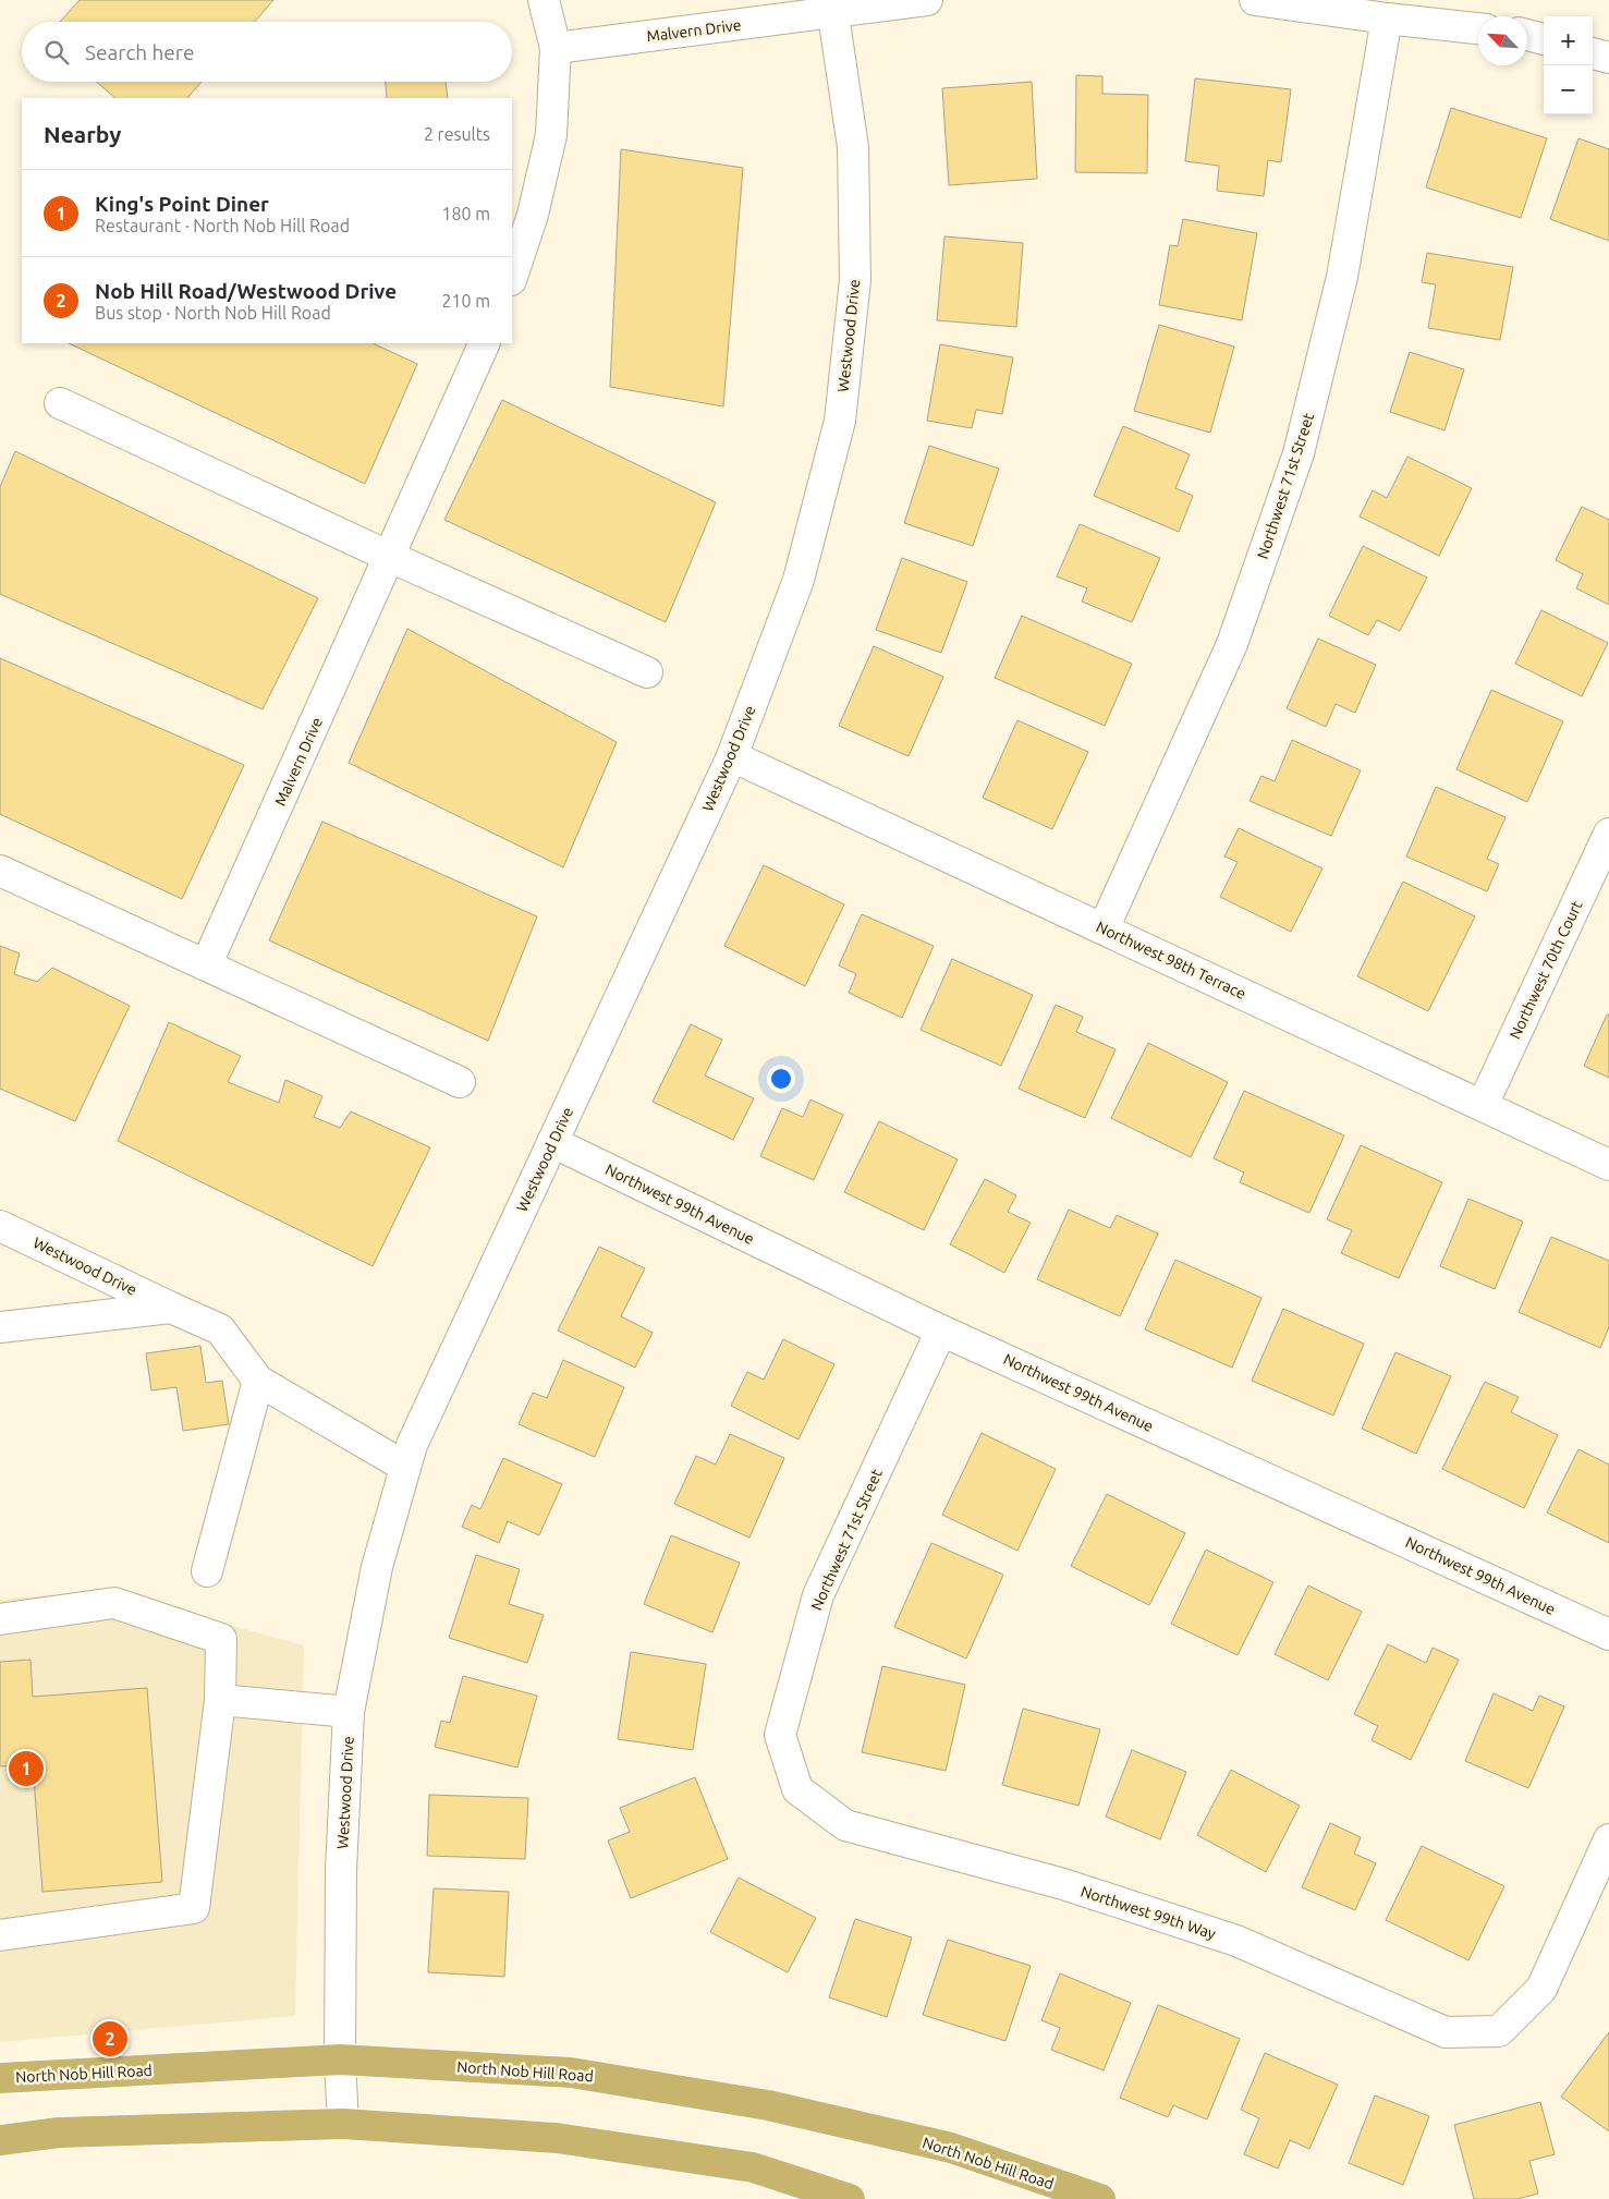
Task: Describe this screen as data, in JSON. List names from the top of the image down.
{
  "streets": {
    "main road": ["North Nob Hill Road"],
    "street": [
      "Malvern Drive",
      "Westwood Drive",
      "Northwest 71st Street",
      "Northwest 98th Terrace",
      "Northwest 70th Court",
      "Northwest 99th Avenue",
      "Northwest 99th Way"
    ]
  },
  "crossings": [
    ["Malvern Drive", "Westwood Drive"],
    ["Westwood Drive", "Northwest 98th Terrace"],
    ["Westwood Drive", "Northwest 99th Avenue"],
    ["Westwood Drive", "North Nob Hill Road"],
    ["Northwest 71st Street", "Northwest 98th Terrace"],
    ["Northwest 71st Street", "Northwest 99th Avenue"],
    ["Northwest 71st Street", "Northwest 99th Way"],
    ["Northwest 98th Terrace", "Northwest 70th Court"]
  ],
  "north": "top left",
  "page": {
    "map_buttons": ["+", "−"],
    "search": "Search here",
    "heading": ["Nearby", "2 results"],
    "list": [
      {
        "mark": "1",
        "name": "King's Point Diner",
        "note": "Restaurant · North Nob Hill Road",
        "value": "180 m"
      },
      {
        "mark": "2",
        "name": "Nob Hill Road/Westwood Drive",
        "note": "Bus stop · North Nob Hill Road",
        "value": "210 m"
      }
    ],
    "pins": ["1", "2"]
  }
}
